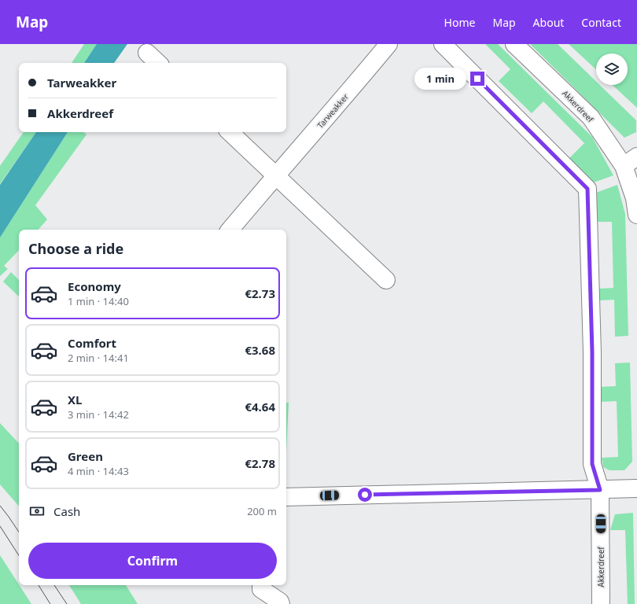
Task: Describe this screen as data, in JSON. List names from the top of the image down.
{
  "streets": {
    "street": ["Akkerdreef", "Tarweakker"]
  },
  "page": {
    "header": "Map",
    "nav": [
      "Home",
      "Map",
      "About",
      "Contact"
    ],
    "banner": ["Tarweakker", "Akkerdreef"],
    "bubble": "1 min",
    "heading": "Choose a ride",
    "list": [
      {
        "name": "Economy",
        "note": "1 min · 14:40",
        "value": "€2.73"
      },
      {
        "name": "Comfort",
        "note": "2 min · 14:41",
        "value": "€3.68"
      },
      {
        "name": "XL",
        "note": "3 min · 14:42",
        "value": "€4.64"
      },
      {
        "name": "Green",
        "note": "4 min · 14:43",
        "value": "€2.78"
      }
    ],
    "pay": ["Cash", "200 m"],
    "buttons": "Confirm"
  }
}
